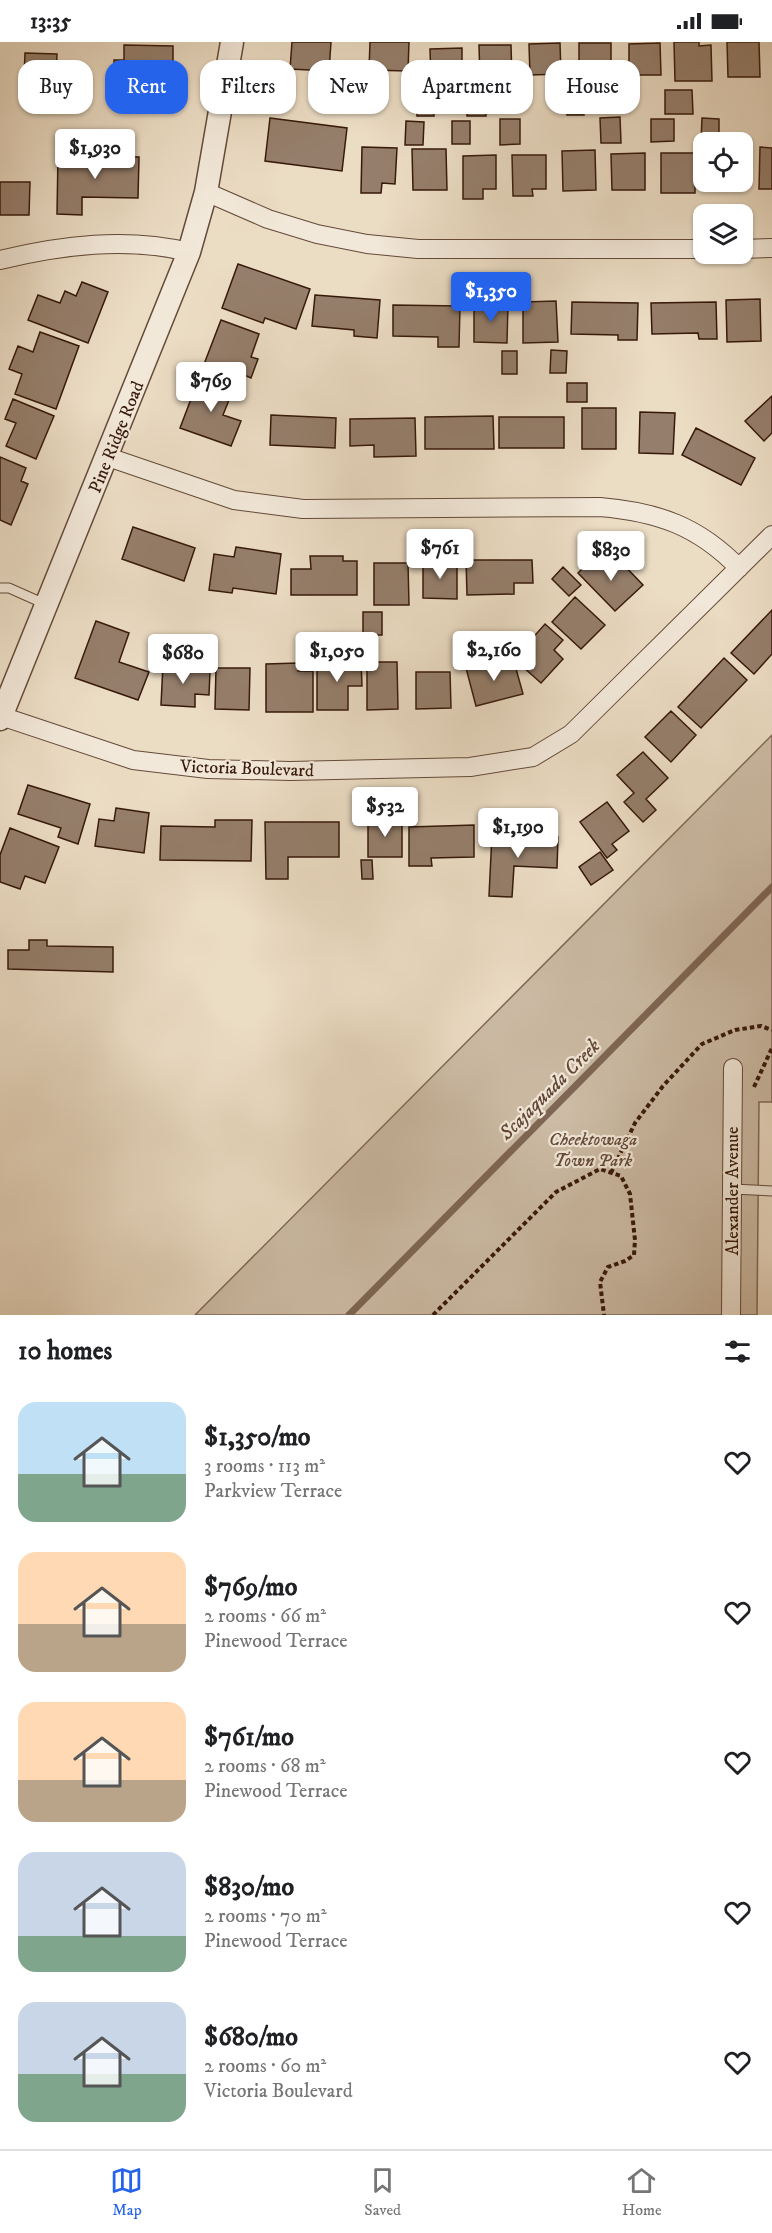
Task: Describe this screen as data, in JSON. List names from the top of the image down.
{
  "streets": {
    "street": ["Pine Ridge Road", "Victoria Boulevard", "Alexander Avenue"]
  },
  "crossings": [
    ["Pine Ridge Road", "Victoria Boulevard"]
  ],
  "water": ["Scajaquada Creek"],
  "parks": ["Cheektowaga Town Park"],
  "page": {
    "status": "13:35",
    "chip": [
      "Buy",
      "Rent",
      "Filters",
      "New",
      "Apartment",
      "House"
    ],
    "price": [
      "$1,930",
      "$1,350",
      "$769",
      "$761",
      "$830",
      "$2,160",
      "$1,050",
      "$680",
      "$532",
      "$1,190"
    ],
    "heading": "10 homes",
    "list": [
      {
        "name": "$1,350/mo",
        "note": "3 rooms · 113 m² · Parkview Terrace"
      },
      {
        "name": "$769/mo",
        "note": "2 rooms · 66 m² · Pinewood Terrace"
      },
      {
        "name": "$761/mo",
        "note": "2 rooms · 68 m² · Pinewood Terrace"
      },
      {
        "name": "$830/mo",
        "note": "2 rooms · 70 m² · Pinewood Terrace"
      },
      {
        "name": "$680/mo",
        "note": "2 rooms · 60 m² · Victoria Boulevard"
      }
    ],
    "tabs": ["Map", "Saved", "Home"]
  }
}
